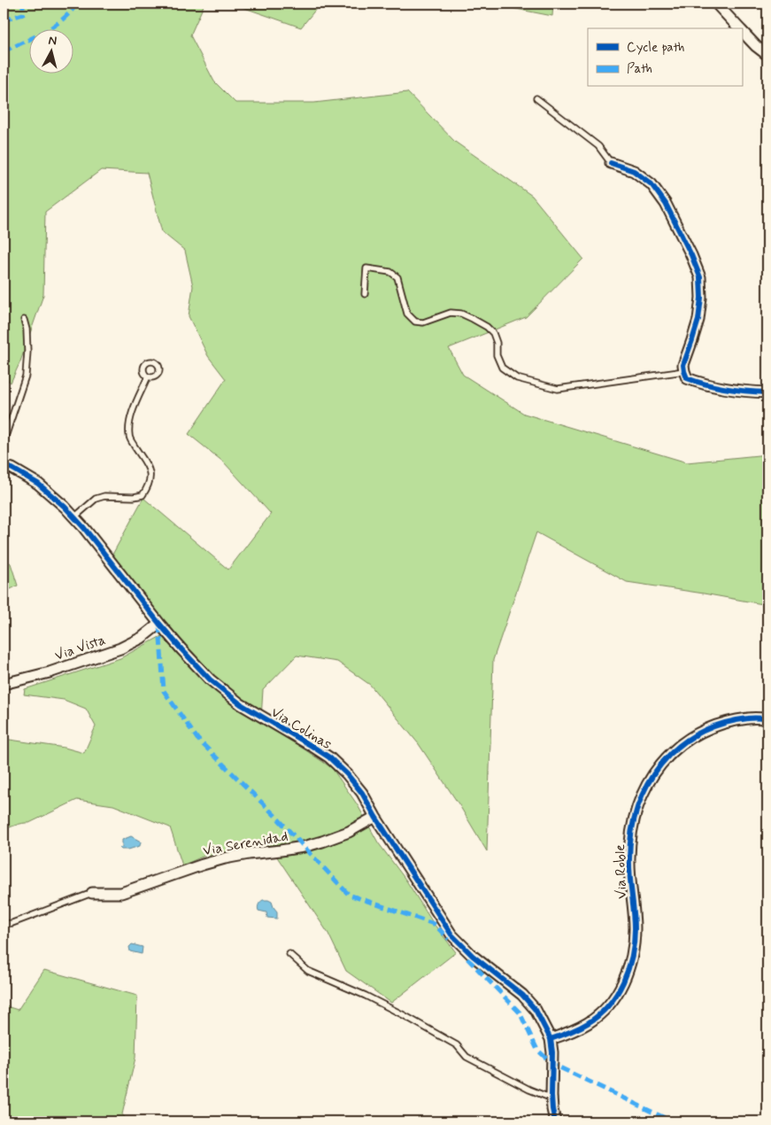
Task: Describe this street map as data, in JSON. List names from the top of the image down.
{
  "streets": {
    "street": [
      "Via Vista",
      "Via Colinas",
      "Via Serenidad",
      "Via Roble"
    ]
  },
  "crossings": [
    ["Via Vista", "Via Colinas"],
    ["Via Colinas", "Via Serenidad"],
    ["Via Colinas", "Via Roble"]
  ],
  "legend": ["Cycle path", "Path"],
  "north": "top"
}
